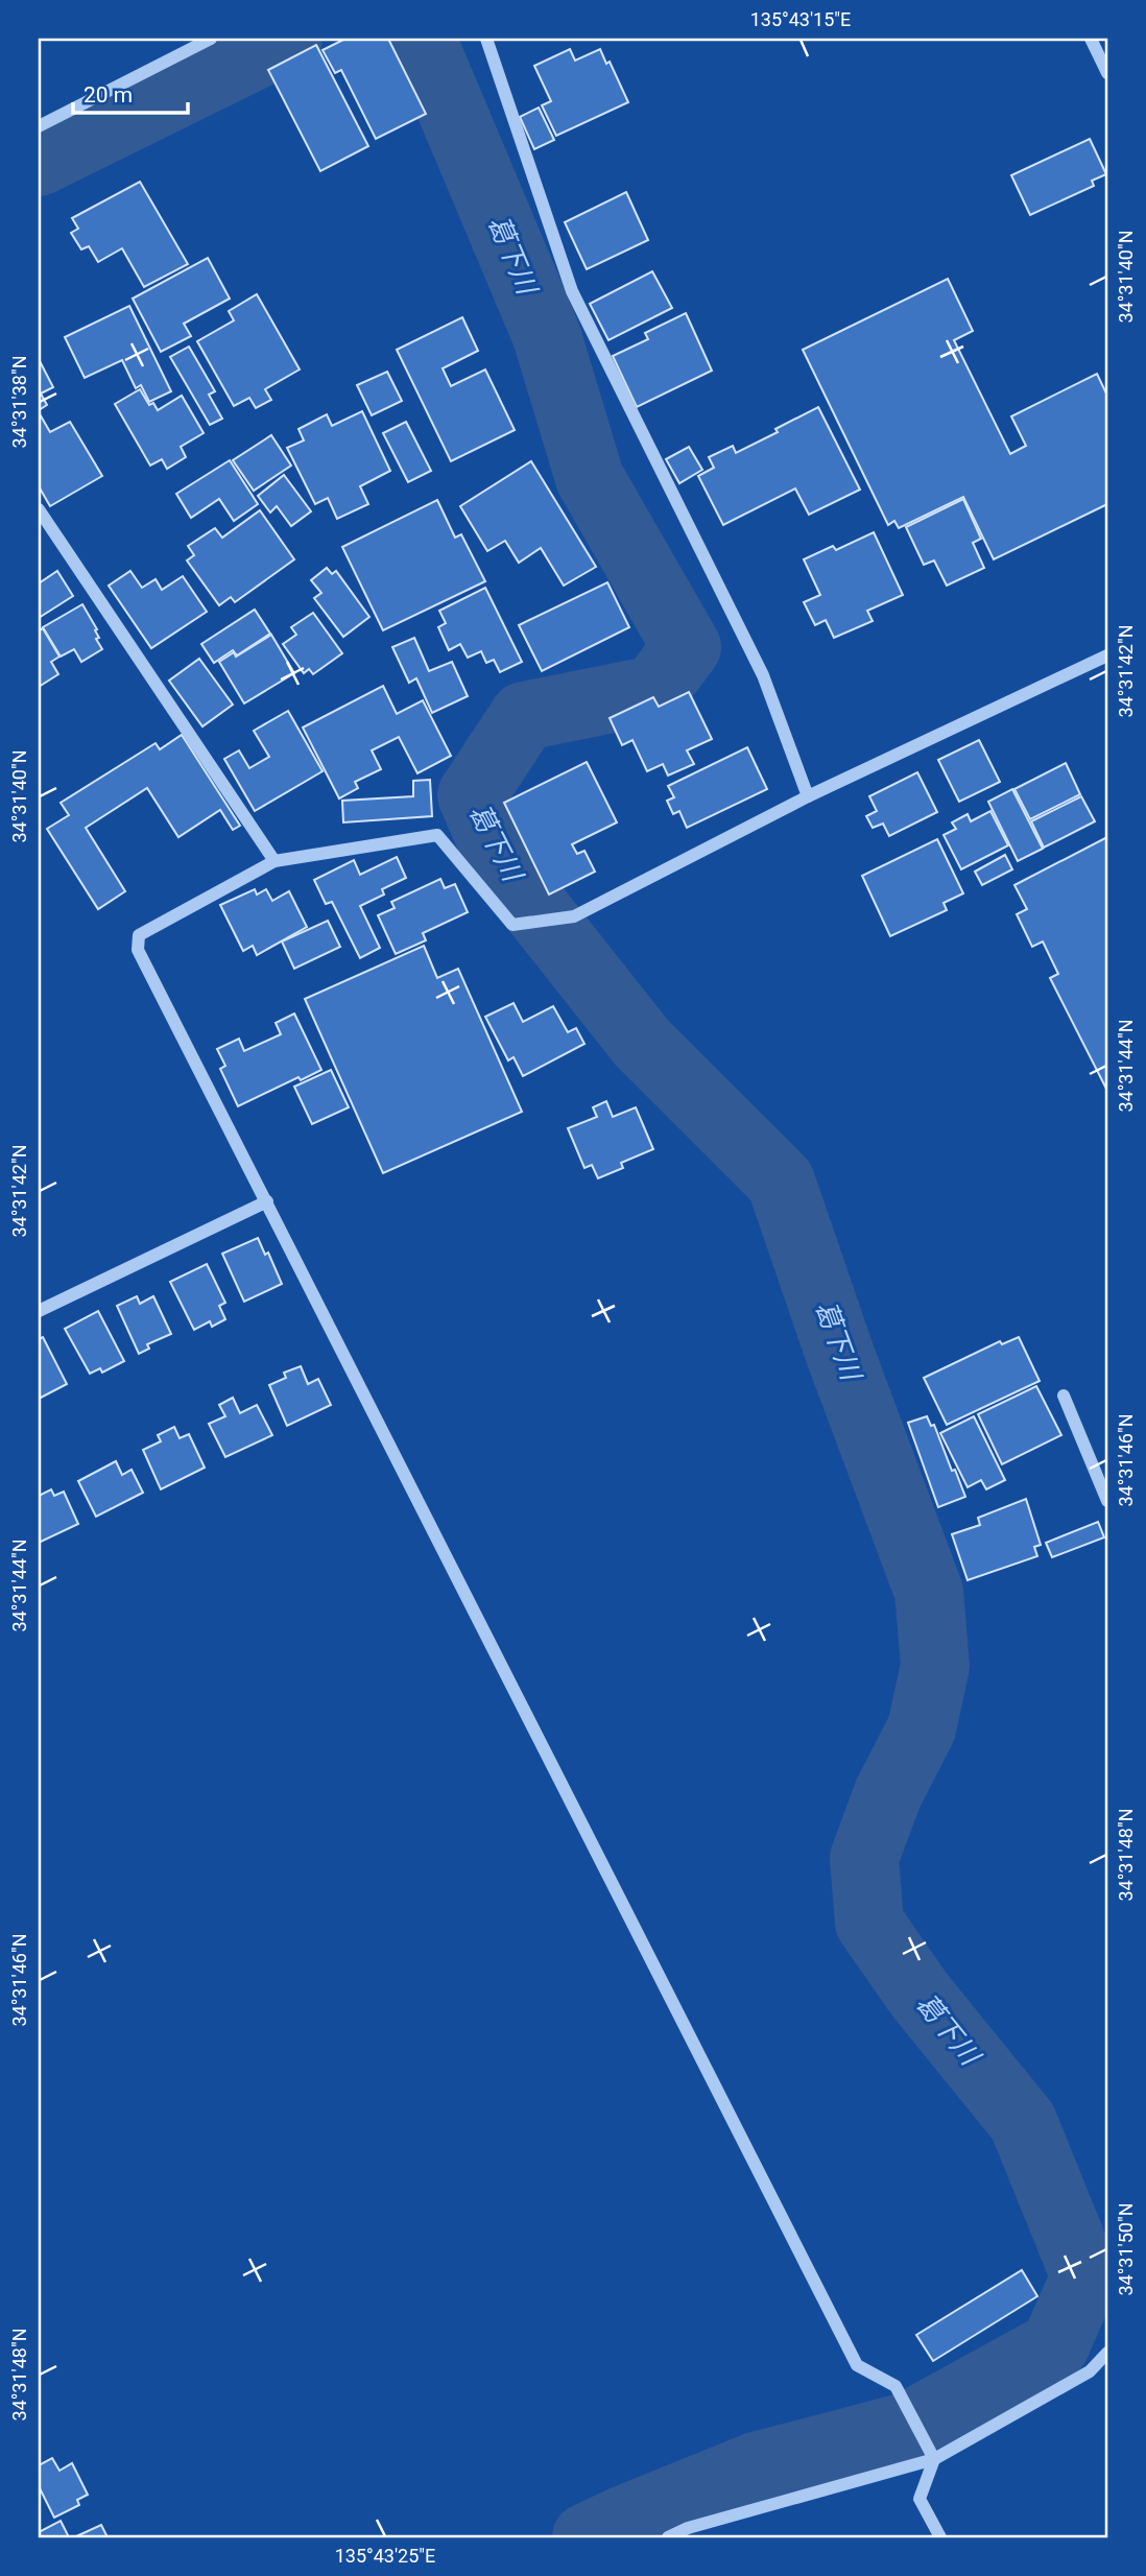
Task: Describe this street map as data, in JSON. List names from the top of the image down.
{
  "water": ["葛下川"],
  "scale_bar": "20 m",
  "coordinates": [
    "135°43'15\"E",
    "34°31'40\"N",
    "34°31'38\"N",
    "34°31'42\"N",
    "34°31'44\"N",
    "34°31'46\"N",
    "34°31'48\"N",
    "34°31'50\"N",
    "135°43'25\"E"
  ]
}
